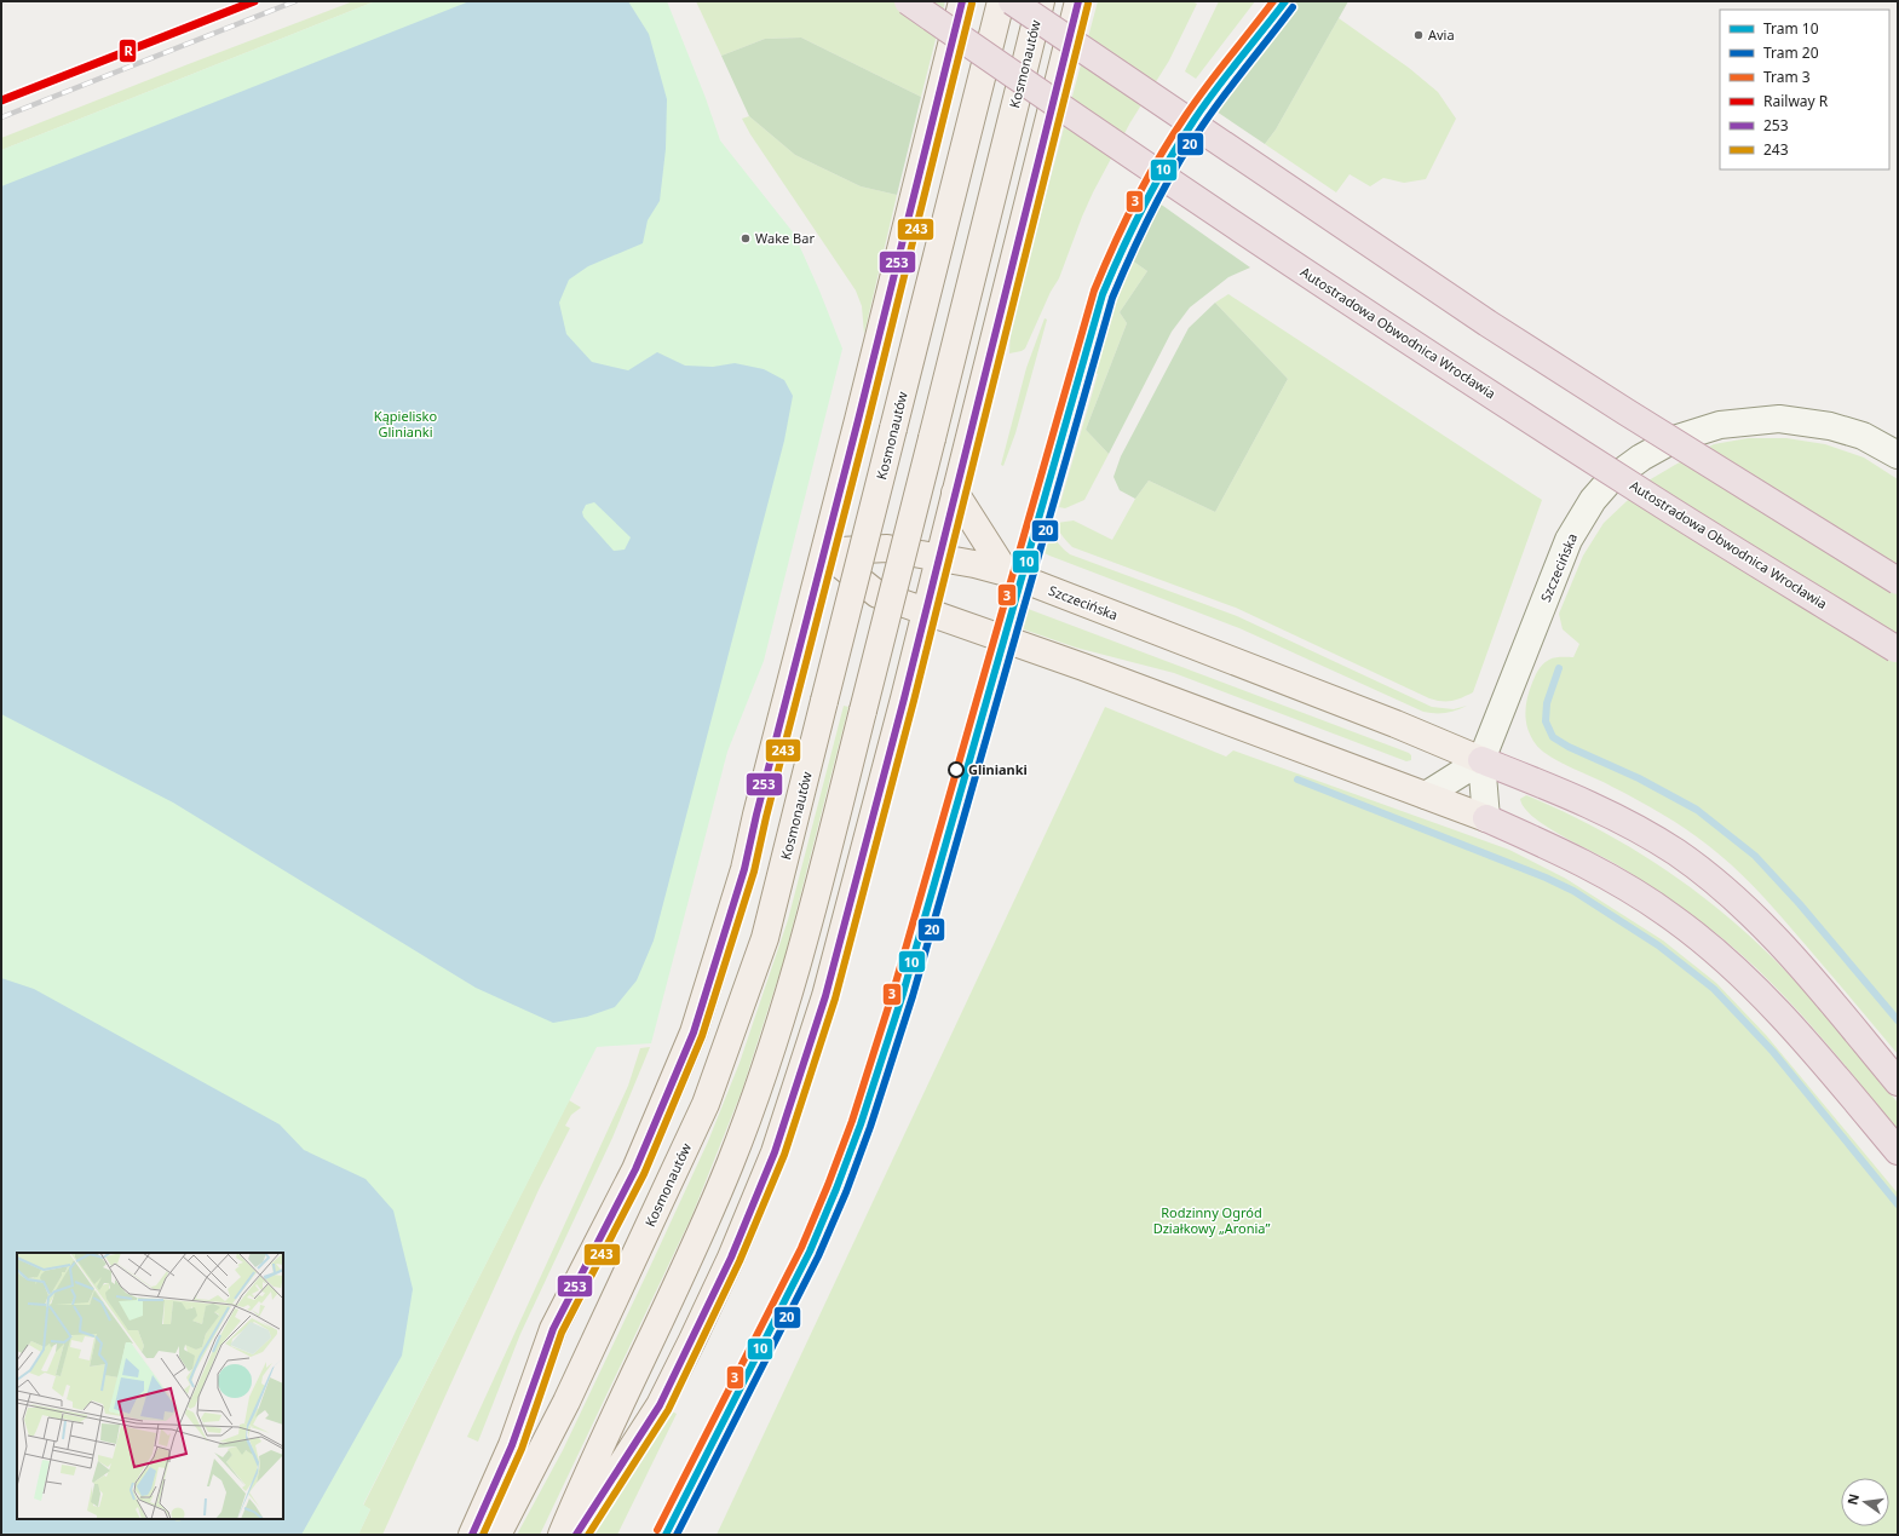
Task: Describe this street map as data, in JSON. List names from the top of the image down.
{
  "streets": {
    "highway": ["Autostradowa Obwodnica Wrocławia"],
    "main road": ["Kosmonautów", "Szczecińska"]
  },
  "parks": ["Kąpielisko Glinianki", "Rodzinny Ogród Działkowy „Aronia”"],
  "places": ["Avia", "Wake Bar", "Glinianki"],
  "lines": [
    "tram line 10",
    "tram line 3",
    "rail line R",
    "transit line 253",
    "transit line 243",
    "tram line 20"
  ],
  "legend": [
    "Tram 10",
    "Tram 20",
    "Tram 3",
    "Railway R",
    "253",
    "243"
  ],
  "north": "left"
}
